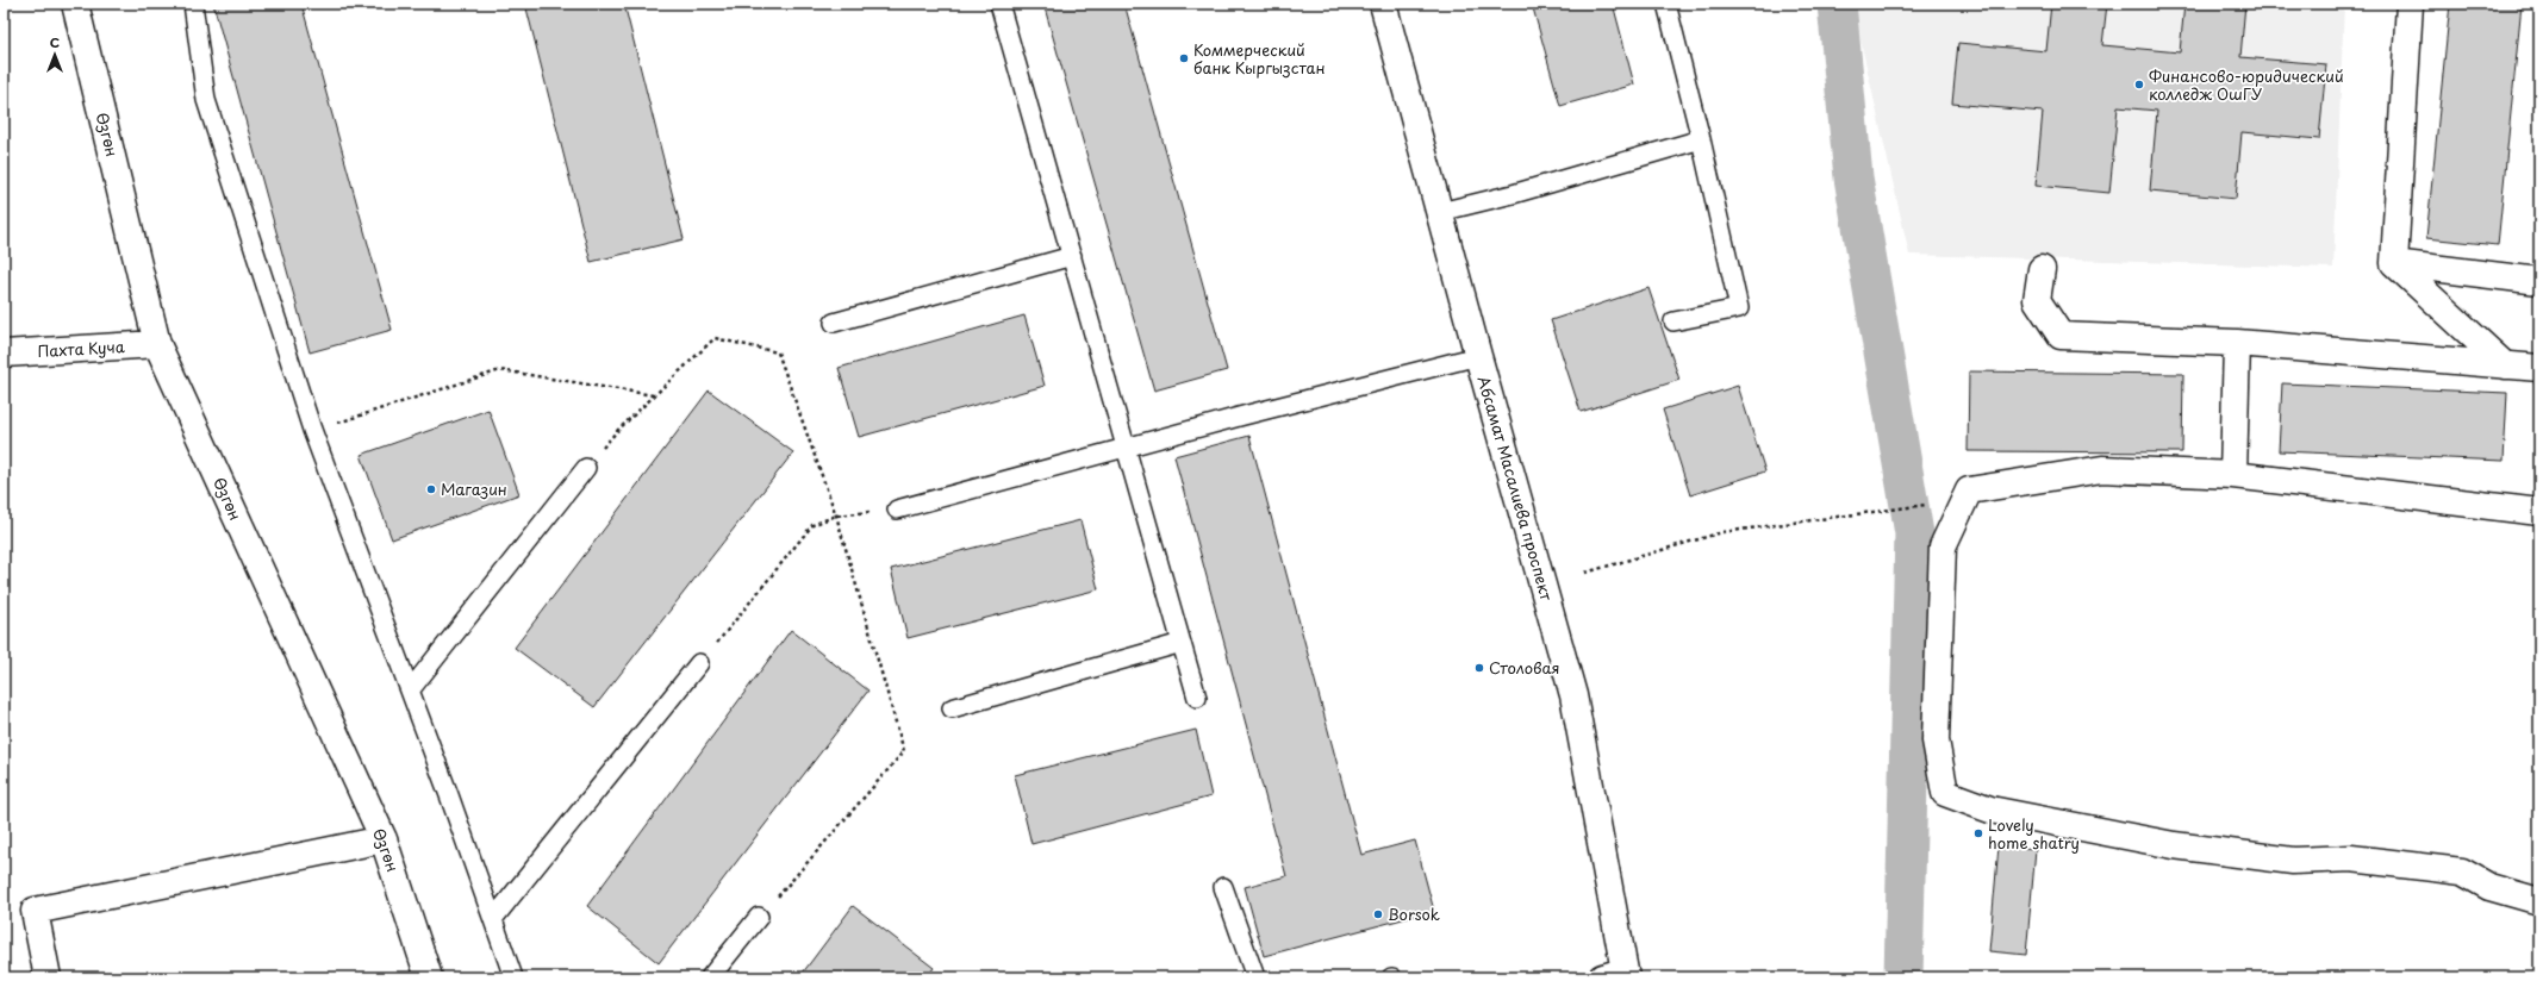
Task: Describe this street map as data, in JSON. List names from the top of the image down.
{
  "streets": {
    "street": ["Өзгөн", "Пахта Куча", "Абсамат Масалиева проспект"]
  },
  "crossings": [
    ["Өзгөн", "Пахта Куча"]
  ],
  "places": [
    "Коммерческий банк Кыргызстан",
    "Финансово-юридический колледж ОшГУ",
    "Магазин",
    "Столовая",
    "Lovely home shatry",
    "Borsok"
  ],
  "north": "top"
}
